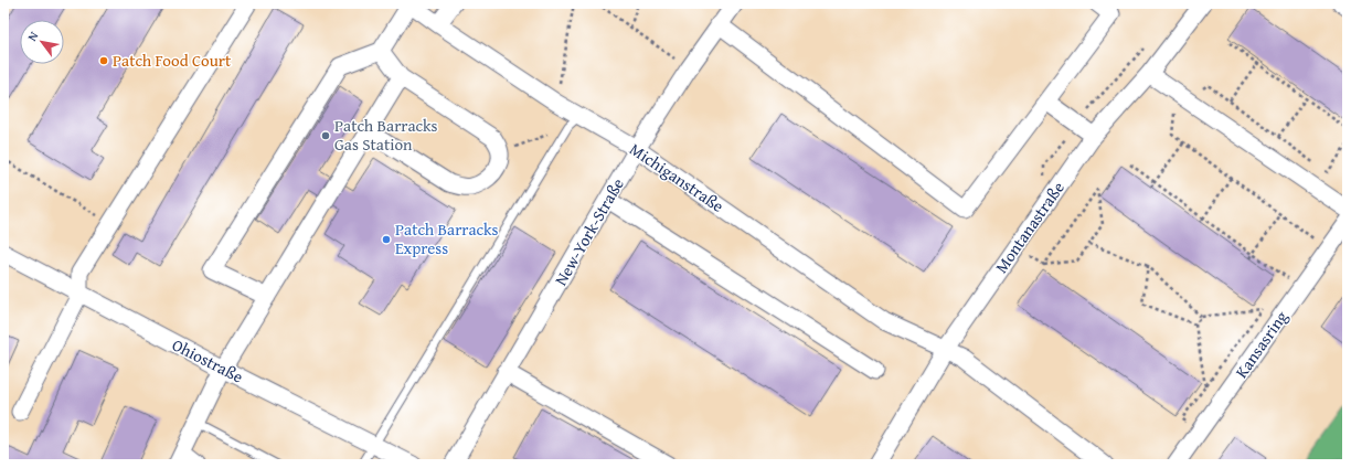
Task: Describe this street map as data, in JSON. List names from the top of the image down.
{
  "streets": {
    "street": [
      "Michiganstraße",
      "Montanastraße",
      "New-York-Straße",
      "Kansasring",
      "Ohiostraße"
    ]
  },
  "crossings": [
    ["Michiganstraße", "Montanastraße"],
    ["Michiganstraße", "New-York-Straße"]
  ],
  "places": ["Patch Food Court", "Patch Barracks Gas Station", "Patch Barracks Express"],
  "north": "top left"
}
